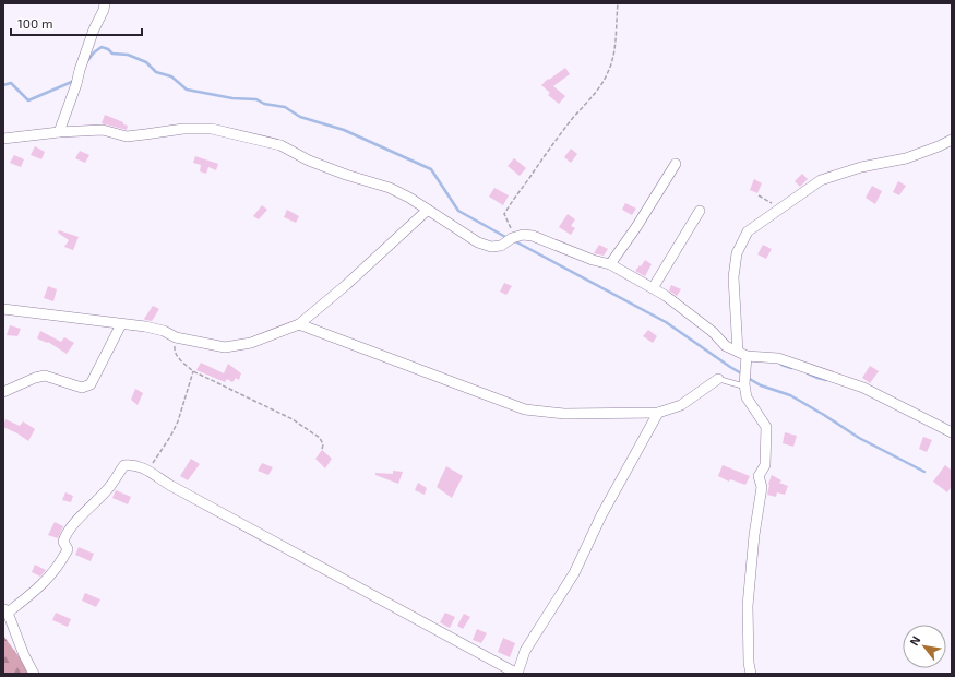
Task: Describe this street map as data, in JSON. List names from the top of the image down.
{
  "scale_bar": "100 m",
  "north": "top left"
}
